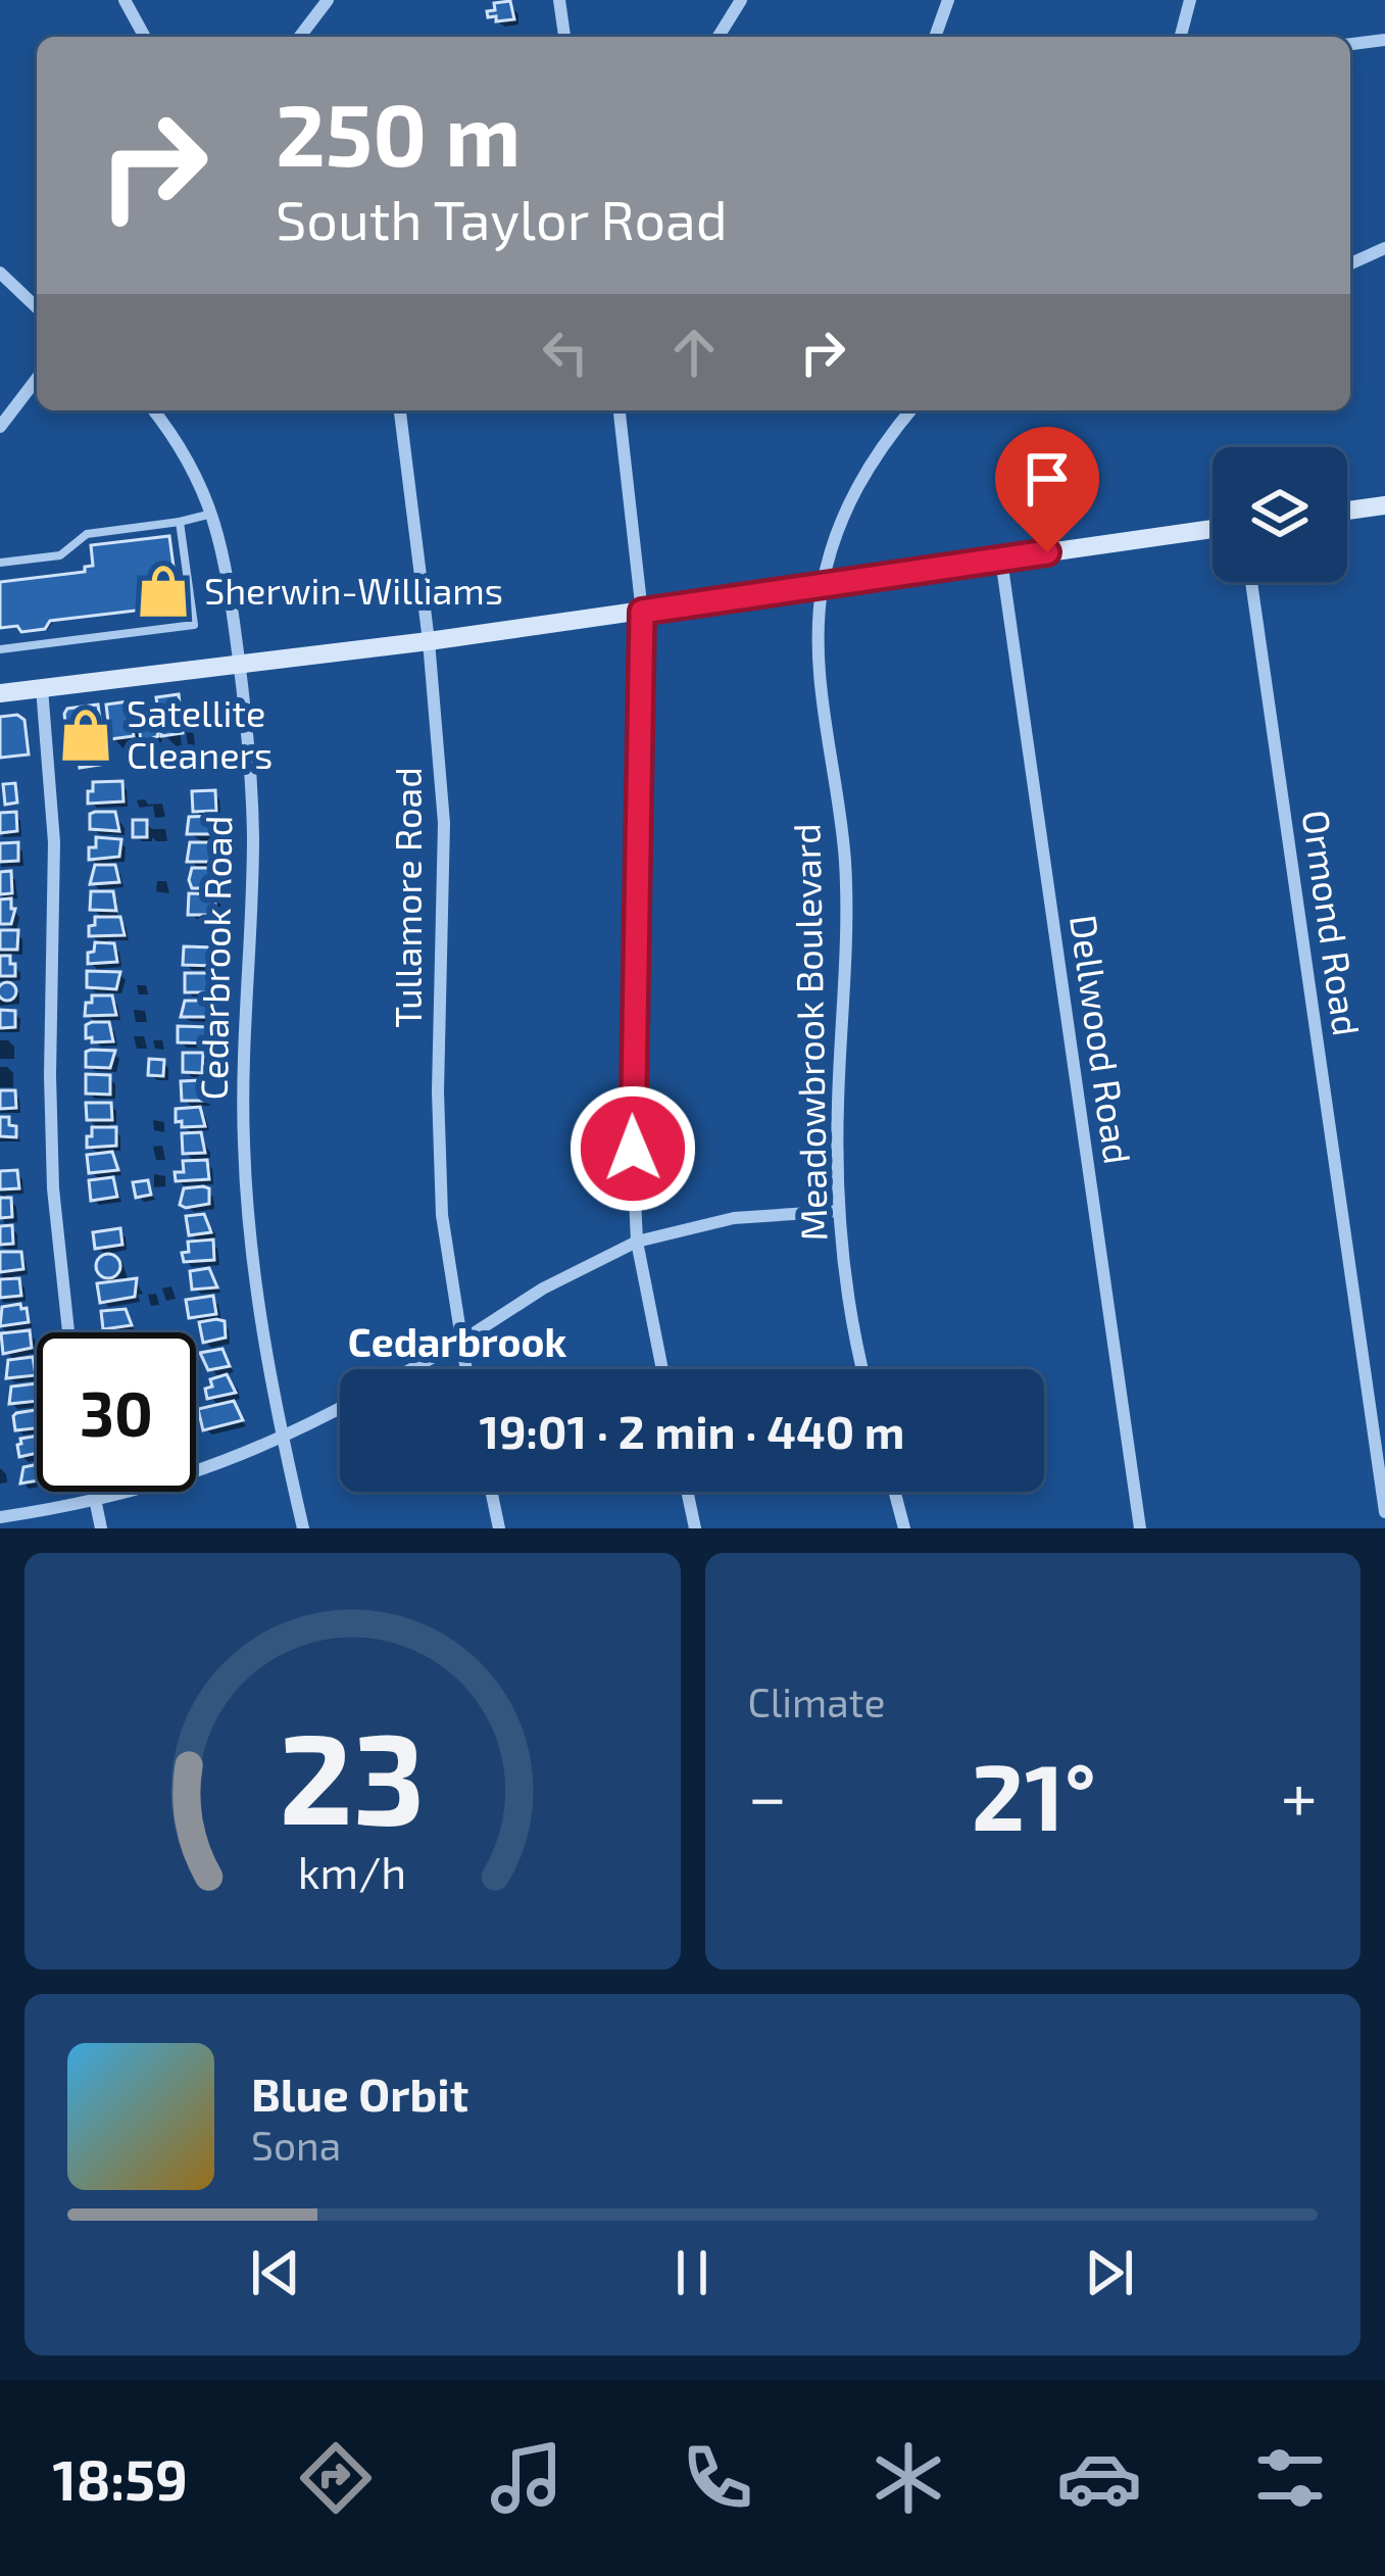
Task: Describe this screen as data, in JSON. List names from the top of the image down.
{
  "streets": {
    "street": [
      "Tullamore Road",
      "Ormond Road",
      "Cedarbrook Road",
      "Meadowbrook Boulevard",
      "Dellwood Road"
    ]
  },
  "districts": ["Cedarbrook"],
  "places": {
    "shop": ["Sherwin-Williams", "Satellite Cleaners"]
  },
  "page": {
    "turn": ["250 m", "South Taylor Road"],
    "limit": "30",
    "trip": "19:01 · 2 min · 440 m",
    "tile": "Climate",
    "heat": ["−", "21°", "+"],
    "song": ["Blue Orbit", "Sona"],
    "tabs": "18:59",
    "gauge": ["23", "km/h"]
  }
}
